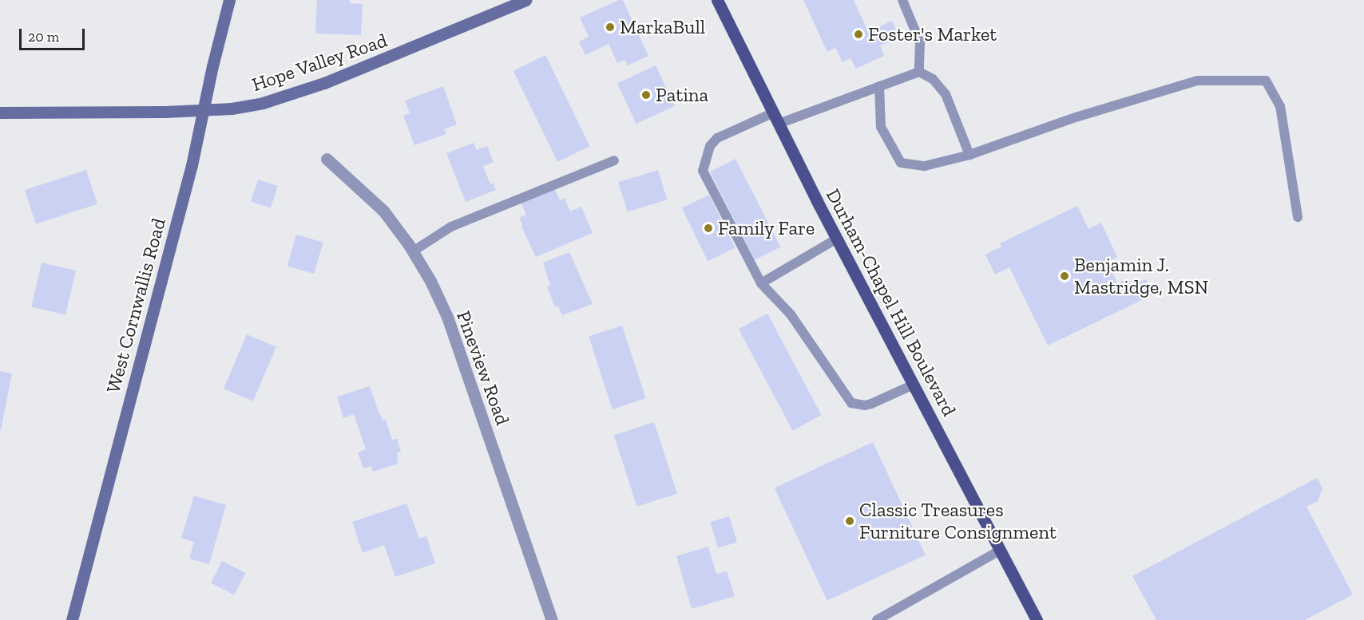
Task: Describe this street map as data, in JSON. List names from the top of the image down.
{
  "streets": {
    "main road": ["Durham-Chapel Hill Boulevard"],
    "street": ["Hope Valley Road", "West Cornwallis Road", "Pineview Road"]
  },
  "crossings": [
    ["Hope Valley Road", "West Cornwallis Road"]
  ],
  "places": [
    "MarkaBull",
    "Foster's Market",
    "Patina",
    "Family Fare",
    "Benjamin J. Mastridge, MSN",
    "Classic Treasures Furniture Consignment"
  ],
  "scale_bar": "20 m"
}
